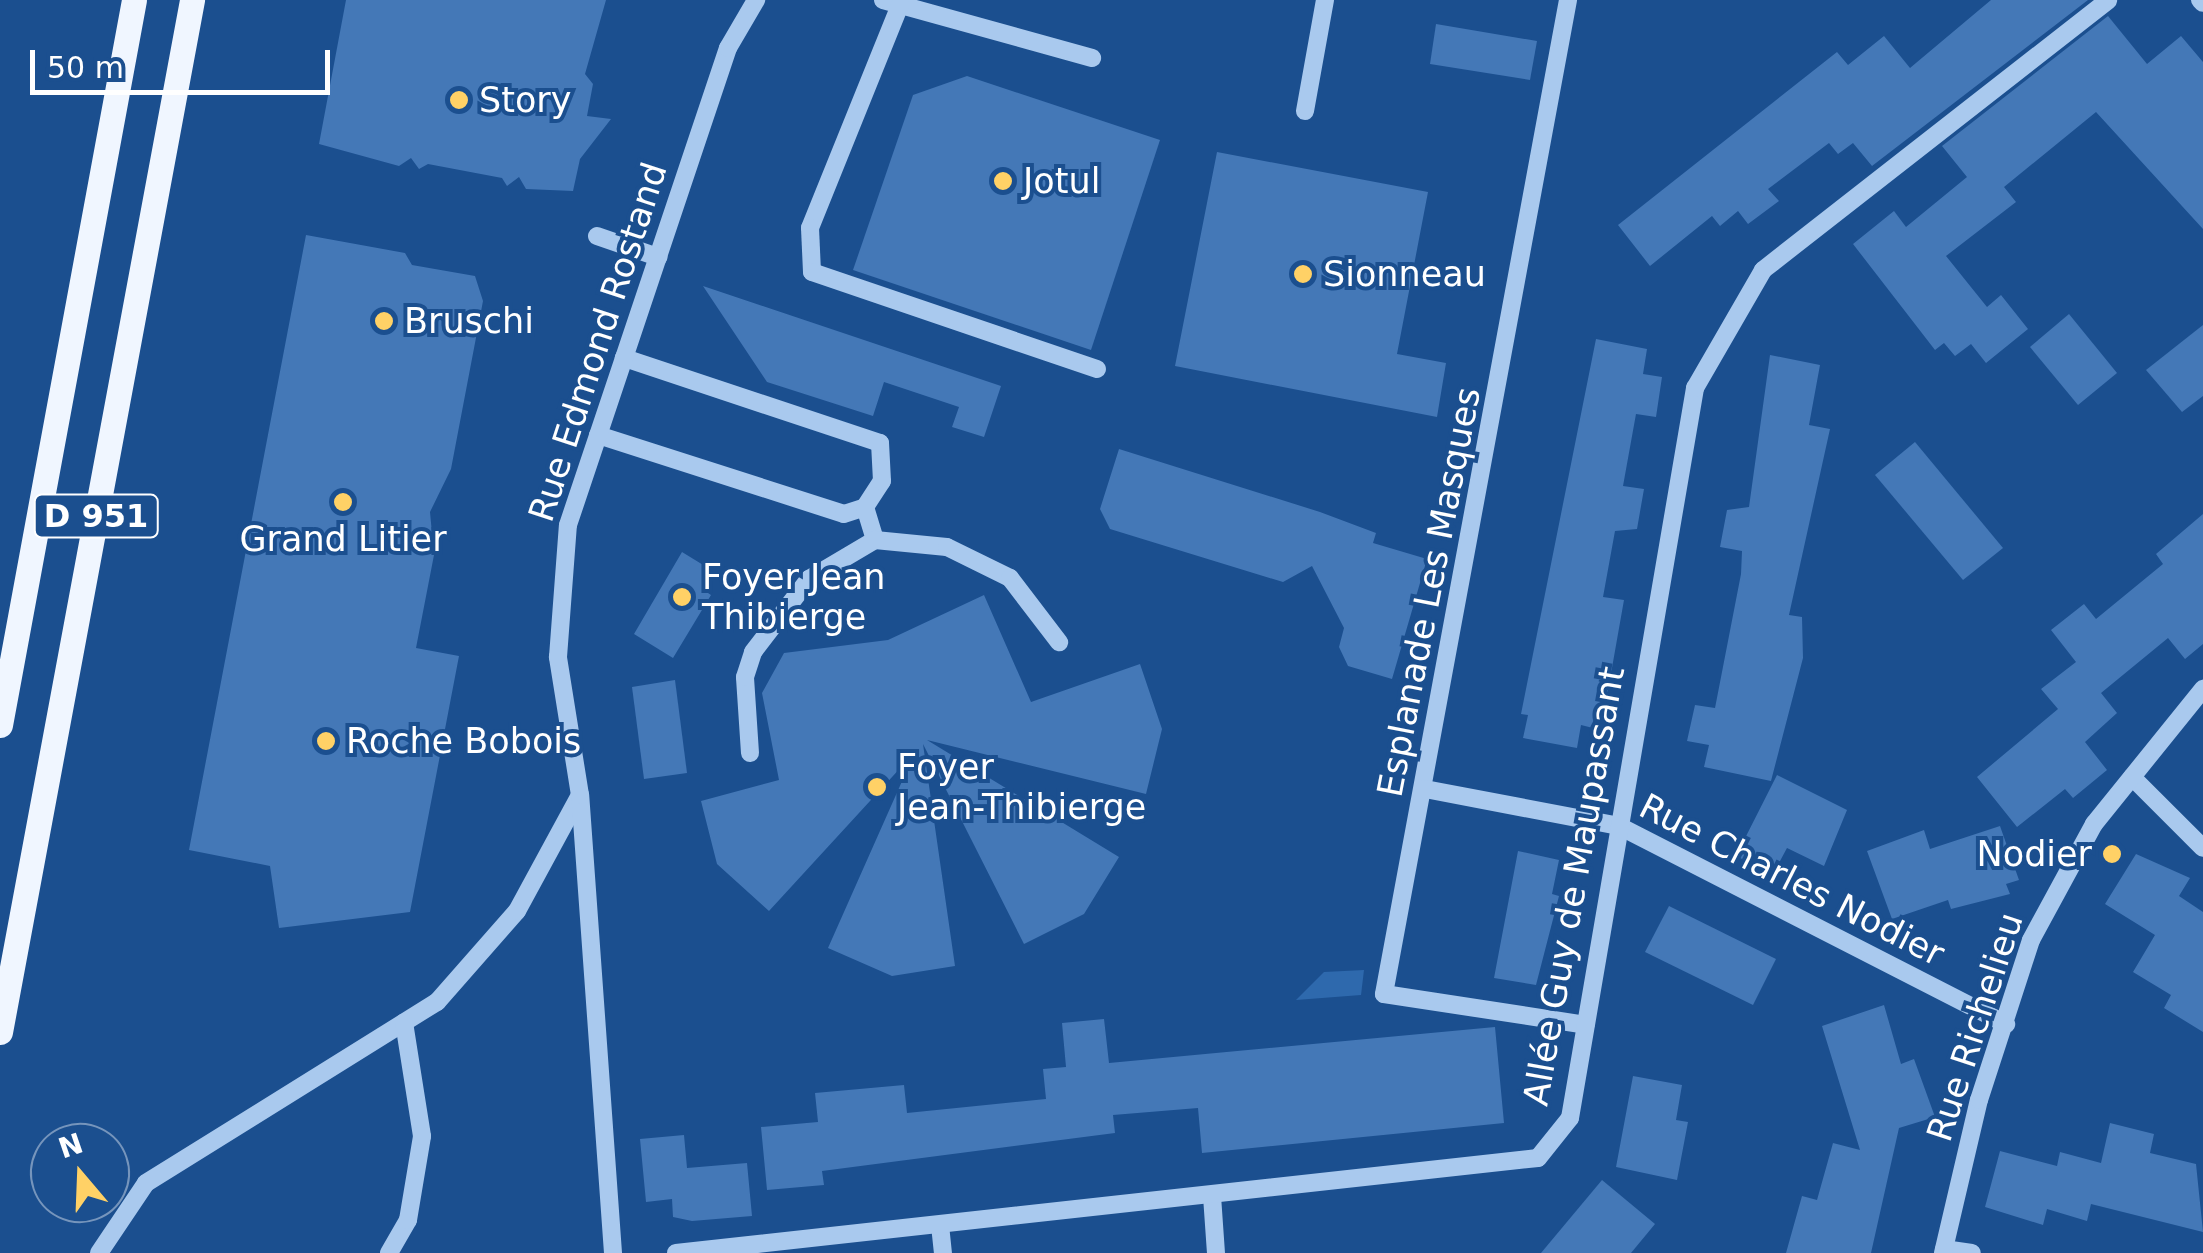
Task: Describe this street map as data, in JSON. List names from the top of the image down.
{
  "streets": {
    "main road": ["D 951"],
    "street": [
      "Rue Edmond Rostand",
      "Esplanade Les Masques",
      "Rue Charles Nodier",
      "Allée Guy de Maupassant",
      "Rue Richelieu"
    ]
  },
  "crossings": [
    ["Esplanade Les Masques", "Rue Charles Nodier"],
    ["Esplanade Les Masques", "Allée Guy de Maupassant"],
    ["Rue Charles Nodier", "Allée Guy de Maupassant"],
    ["Rue Charles Nodier", "Rue Richelieu"]
  ],
  "places": [
    "Story",
    "Jotul",
    "Sionneau",
    "Bruschi",
    "Grand Litier",
    "Foyer Jean Thibierge",
    "Roche Bobois",
    "Foyer Jean-Thibierge",
    "Nodier"
  ],
  "scale_bar": "50 m",
  "north": "top"
}
